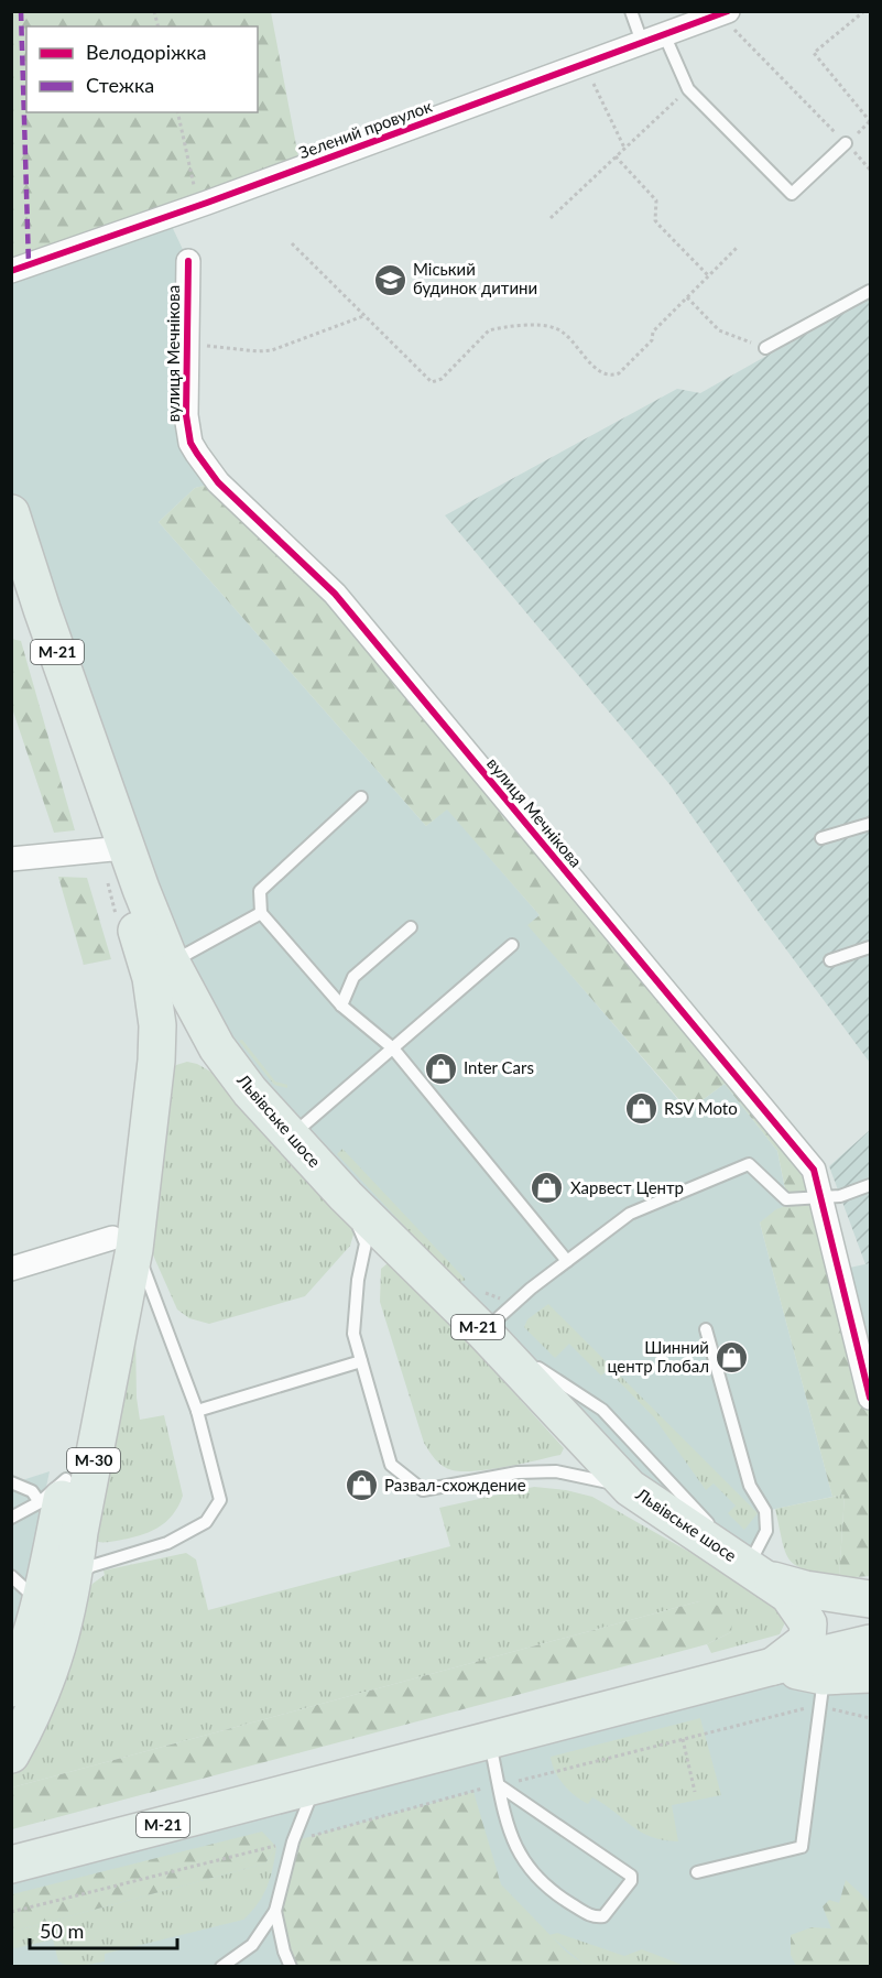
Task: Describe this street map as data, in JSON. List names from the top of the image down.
{
  "streets": {
    "highway": ["М-21", "Львівське шосе", "М-30"],
    "street": ["Зелений провулок", "вулиця Мечнікова"]
  },
  "crossings": [
    ["М-21", "Львівське шосе"],
    ["М-21", "М-30"]
  ],
  "places": {
    "school or university": ["Міський будинок дитини"],
    "shop": [
      "Inter Cars",
      "RSV Moto",
      "Харвест Центр",
      "Шинний центр Глобал",
      "Развал-схождение"
    ]
  },
  "legend": ["Велодоріжка", "Стежка"],
  "scale_bar": "50 m"
}
